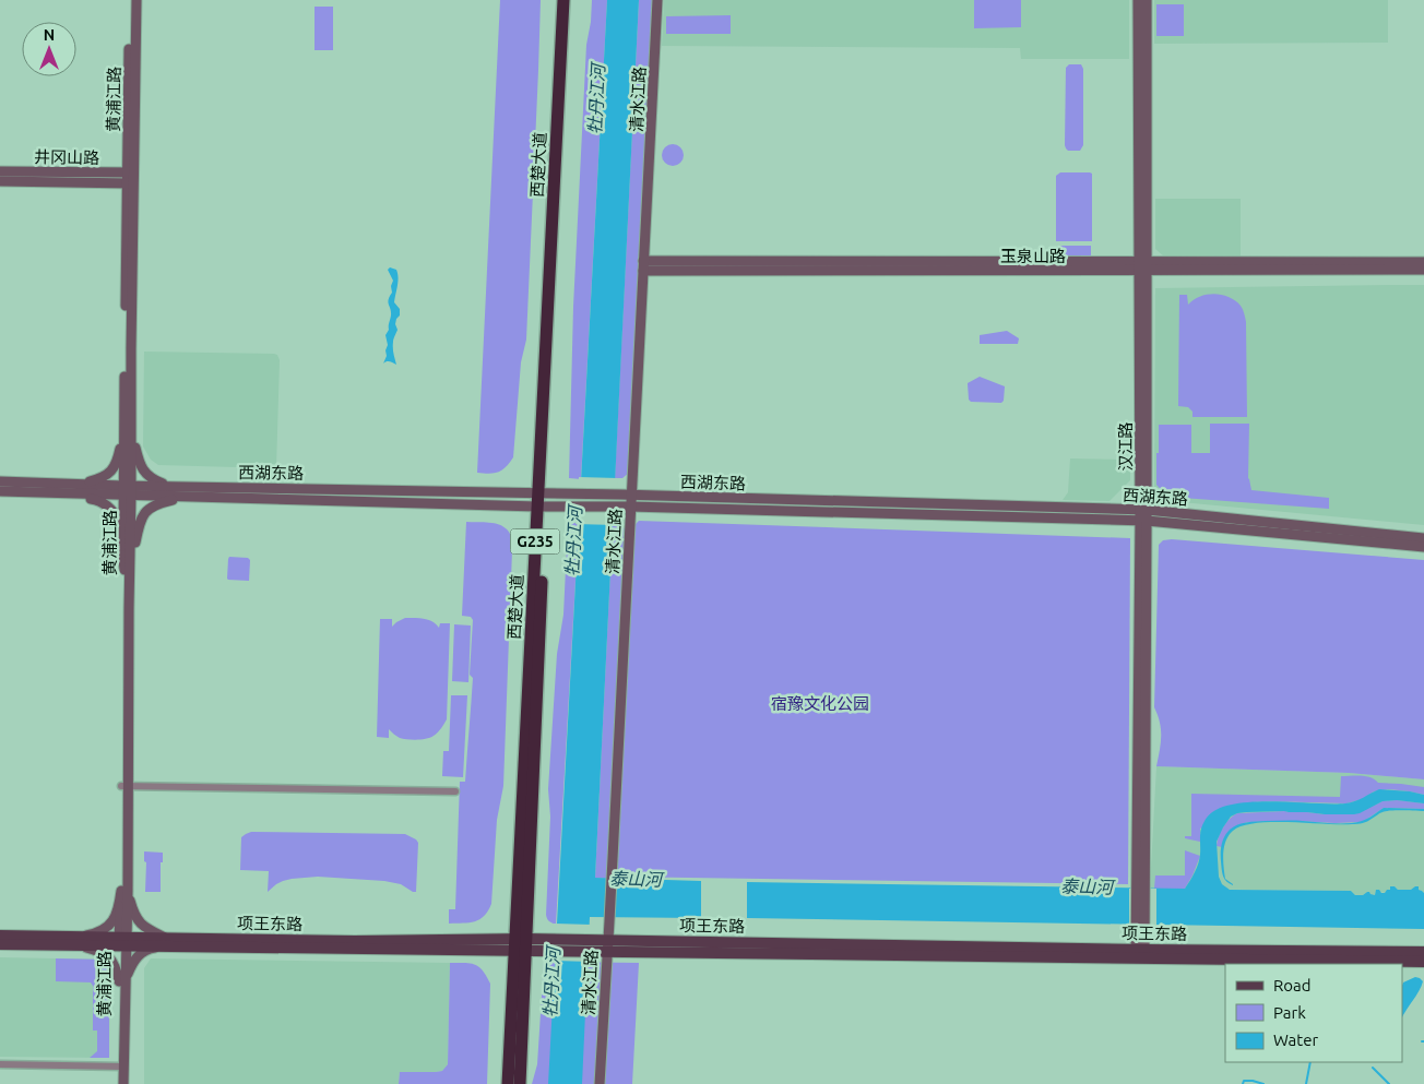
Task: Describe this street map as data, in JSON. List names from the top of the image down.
{
  "streets": {
    "highway": ["西楚大道", "G235"],
    "main road": ["项王东路"],
    "street": [
      "黄浦江路",
      "清水江路",
      "井冈山路",
      "玉泉山路",
      "汉江路",
      "西湖东路"
    ]
  },
  "crossings": [
    ["黄浦江路", "井冈山路"],
    ["黄浦江路", "西湖东路"],
    ["黄浦江路", "项王东路"],
    ["清水江路", "玉泉山路"],
    ["清水江路", "西湖东路"],
    ["清水江路", "项王东路"],
    ["西楚大道", "西湖东路"],
    ["西楚大道", "项王东路"],
    ["玉泉山路", "汉江路"],
    ["汉江路", "西湖东路"],
    ["汉江路", "项王东路"]
  ],
  "water": ["牡丹江河", "泰山河"],
  "parks": ["宿豫文化公园"],
  "legend": ["Road", "Park", "Water"],
  "north": "top"
}
